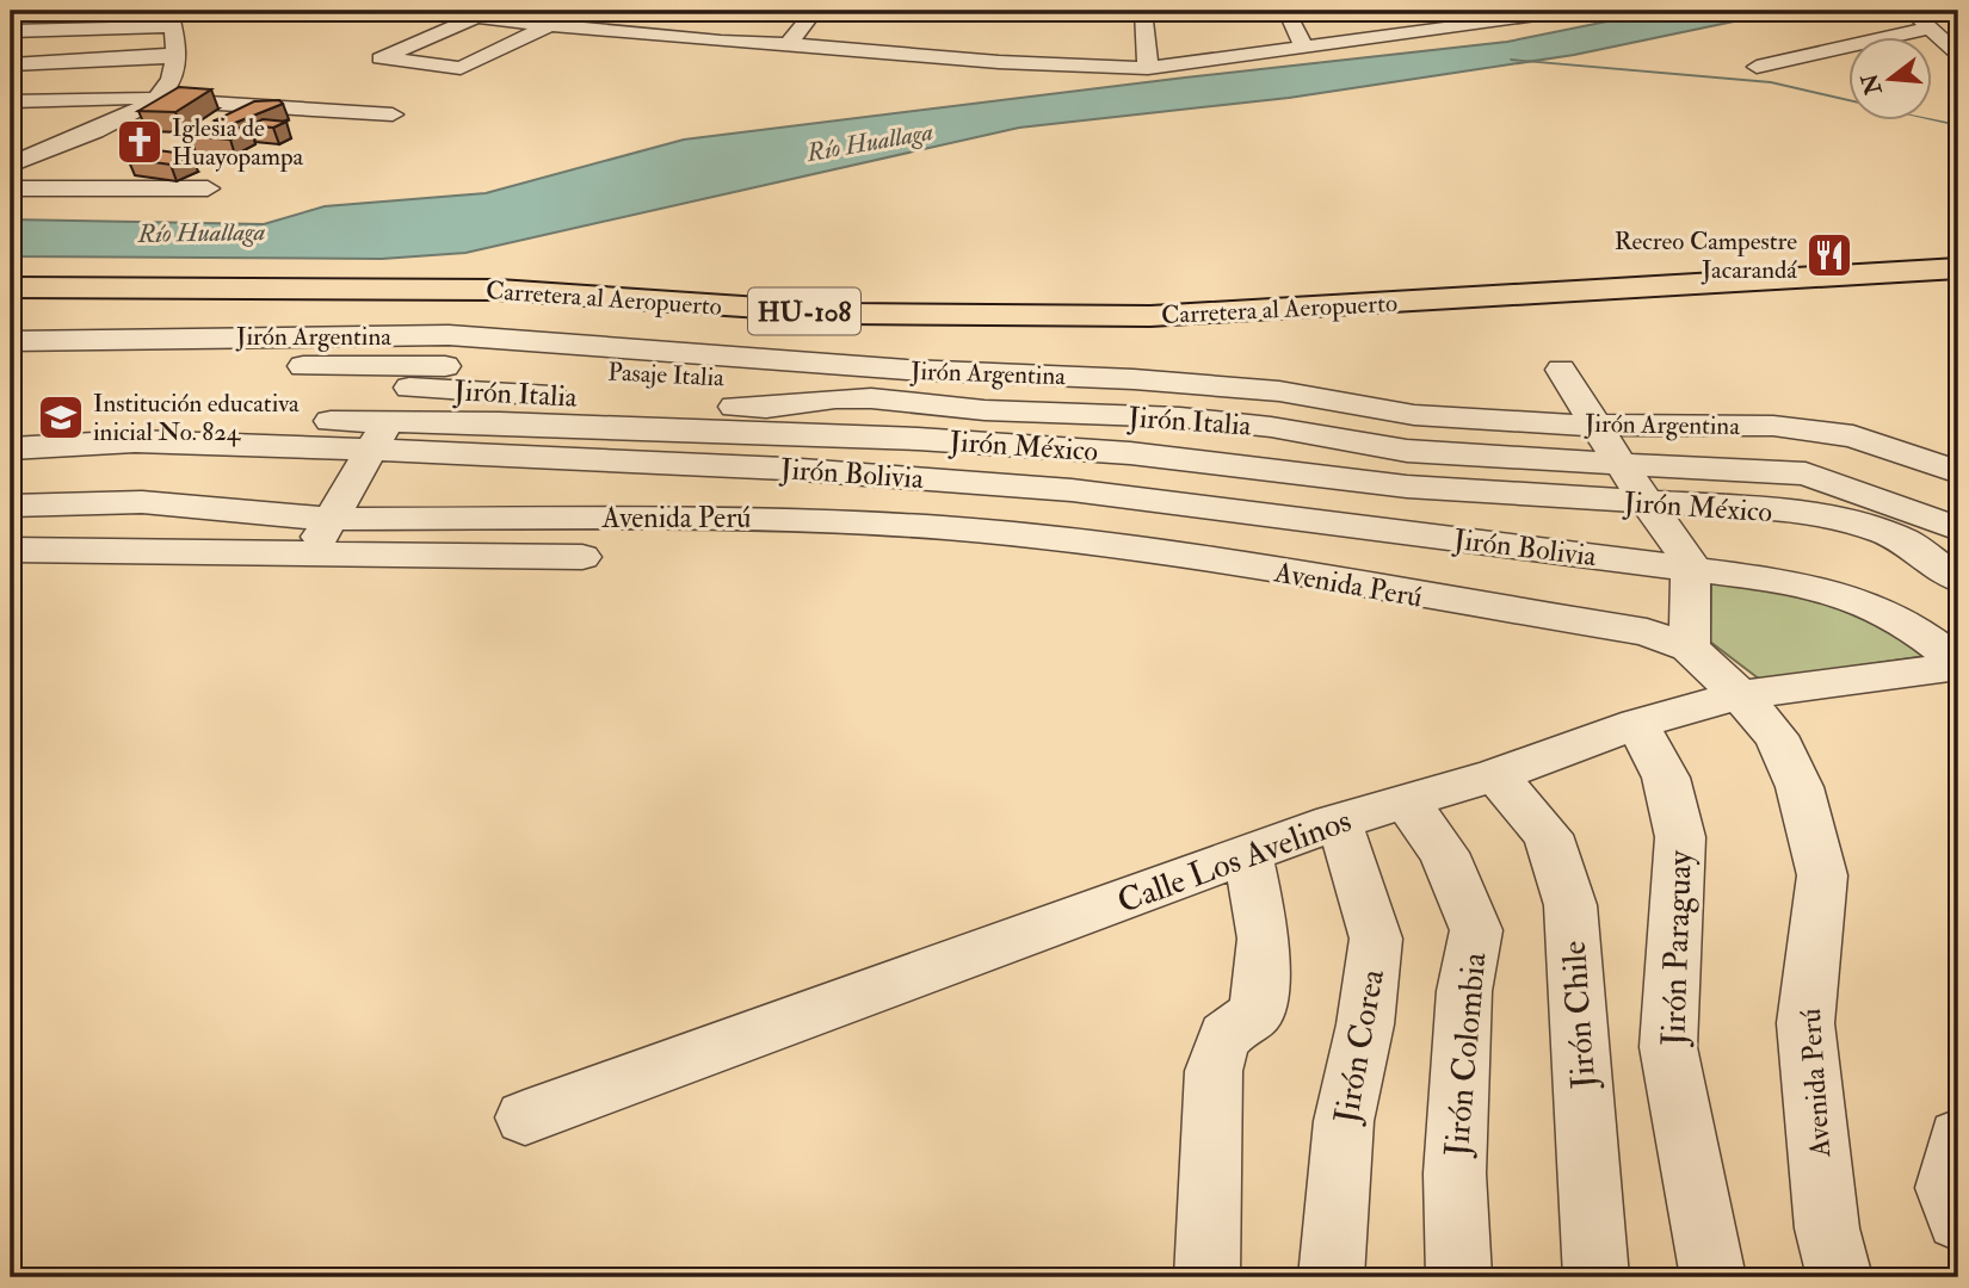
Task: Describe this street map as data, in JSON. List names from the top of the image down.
{
  "streets": {
    "main road": ["Carretera al Aeropuerto", "HU-108"],
    "street": [
      "Jirón Argentina",
      "Pasaje Italia",
      "Jirón Italia",
      "Jirón México",
      "Jirón Bolivia",
      "Avenida Perú",
      "Calle Los Avelinos",
      "Jirón Paraguay",
      "Jirón Chile",
      "Jirón Corea",
      "Jirón Colombia"
    ]
  },
  "crossings": [
    ["Jirón Argentina", "Pasaje Italia"],
    ["Pasaje Italia", "Jirón Italia"],
    ["Jirón México", "Jirón Bolivia"],
    ["Jirón Bolivia", "Calle Los Avelinos"],
    ["Avenida Perú", "Calle Los Avelinos"],
    ["Calle Los Avelinos", "Jirón Paraguay"],
    ["Calle Los Avelinos", "Jirón Chile"],
    ["Calle Los Avelinos", "Jirón Corea"],
    ["Calle Los Avelinos", "Jirón Colombia"]
  ],
  "water": ["Río Huallaga"],
  "places": {
    "church": ["Iglesia de Huayopampa"],
    "restaurant": ["Recreo Campestre Jacarandá"],
    "school or university": ["Institución educativa inicial No. 824"]
  },
  "north": "left"
}
